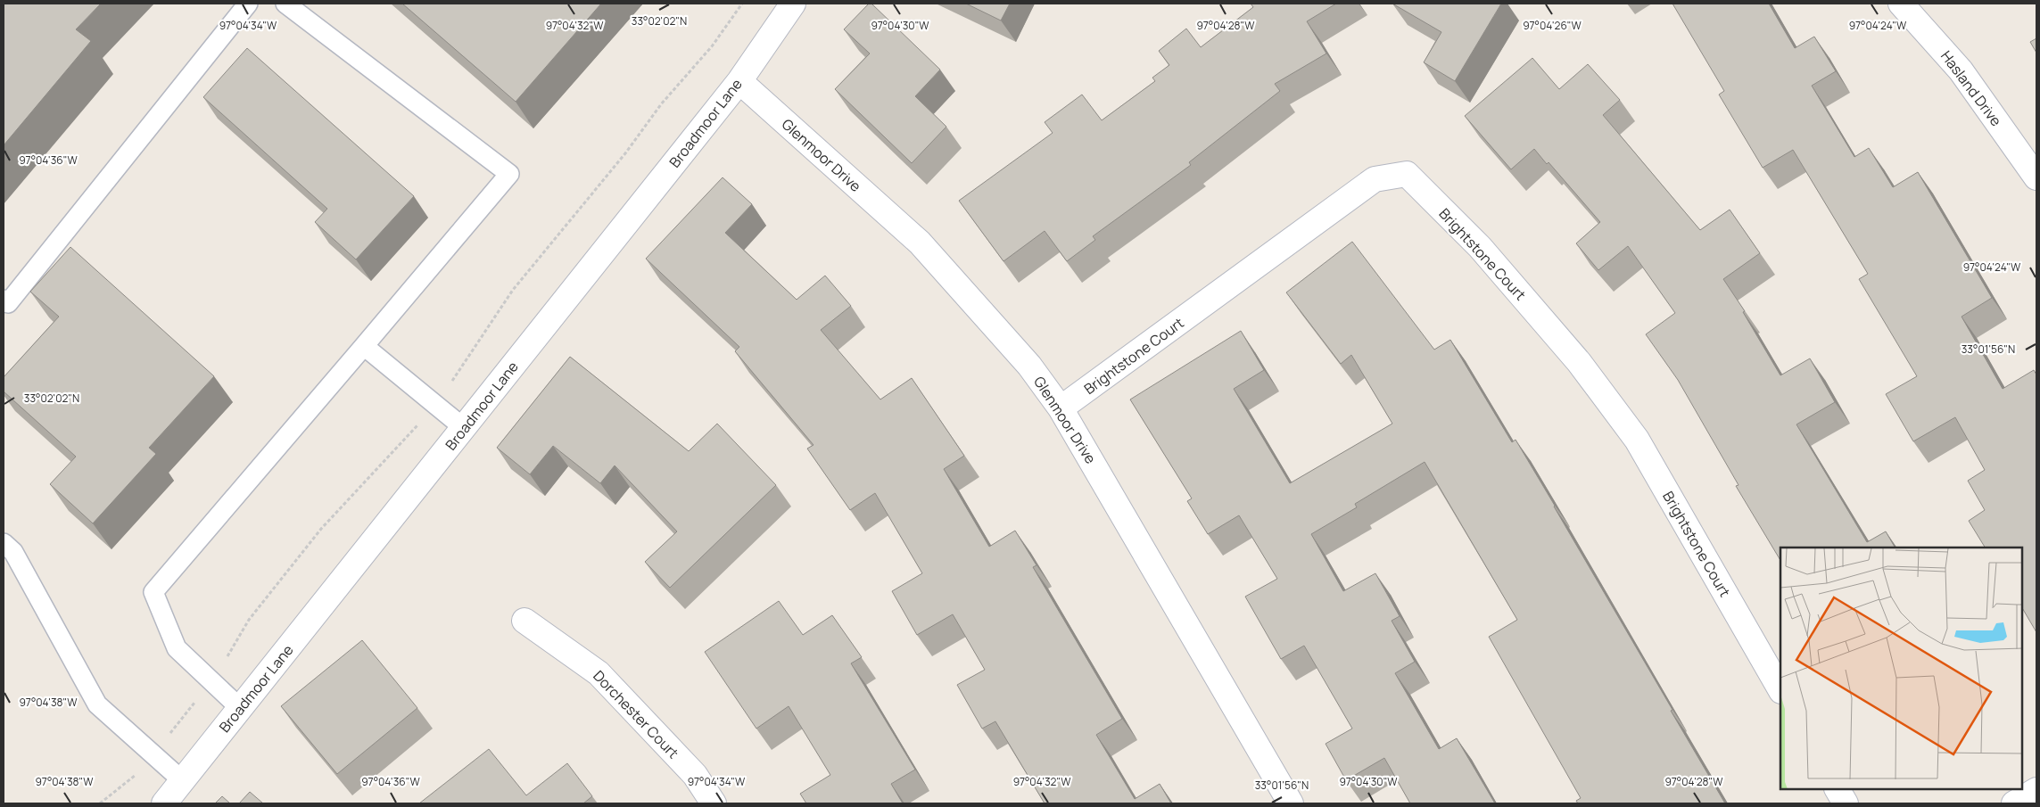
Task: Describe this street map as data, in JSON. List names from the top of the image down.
{
  "streets": {
    "street": [
      "Hasland Drive",
      "Broadmoor Lane",
      "Glenmoor Drive",
      "Brightstone Court",
      "Dorchester Court"
    ]
  },
  "crossings": [
    ["Broadmoor Lane", "Glenmoor Drive"],
    ["Glenmoor Drive", "Brightstone Court"]
  ],
  "coordinates": [
    "33°02'02\"N",
    "97°04'24\"W",
    "97°04'34\"W",
    "97°04'32\"W",
    "97°04'30\"W",
    "97°04'28\"W",
    "97°04'26\"W",
    "97°04'36\"W",
    "33°01'56\"N",
    "97°04'38\"W"
  ]
}
